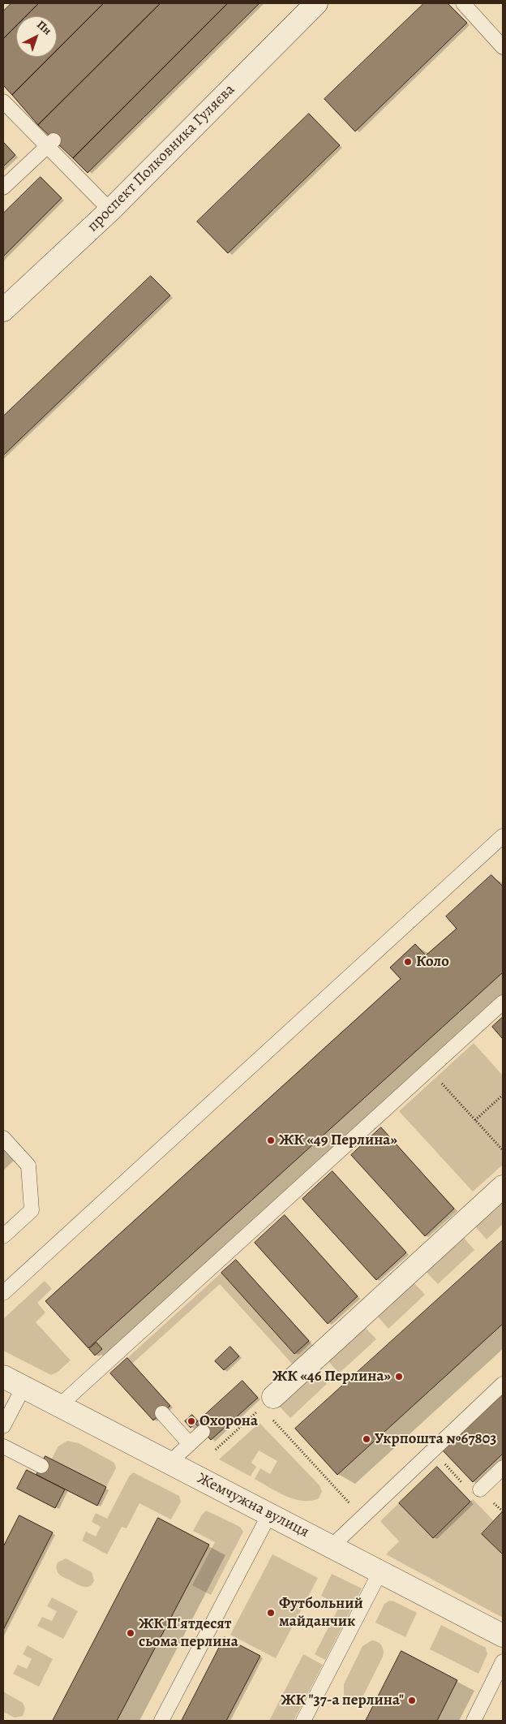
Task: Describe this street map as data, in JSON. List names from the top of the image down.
{
  "streets": {
    "street": ["проспект Полковника Гуляєва", "Жемчужна вулиця"]
  },
  "places": [
    "Коло",
    "ЖК «49 Перлина»",
    "ЖК «46 Перлина»",
    "Охорона",
    "Укрпошта №67803",
    "Футбольний майданчик",
    "ЖК П'ятдесят сьома перлина",
    "ЖК \"37-а перлина\""
  ],
  "north": "top right"
}
